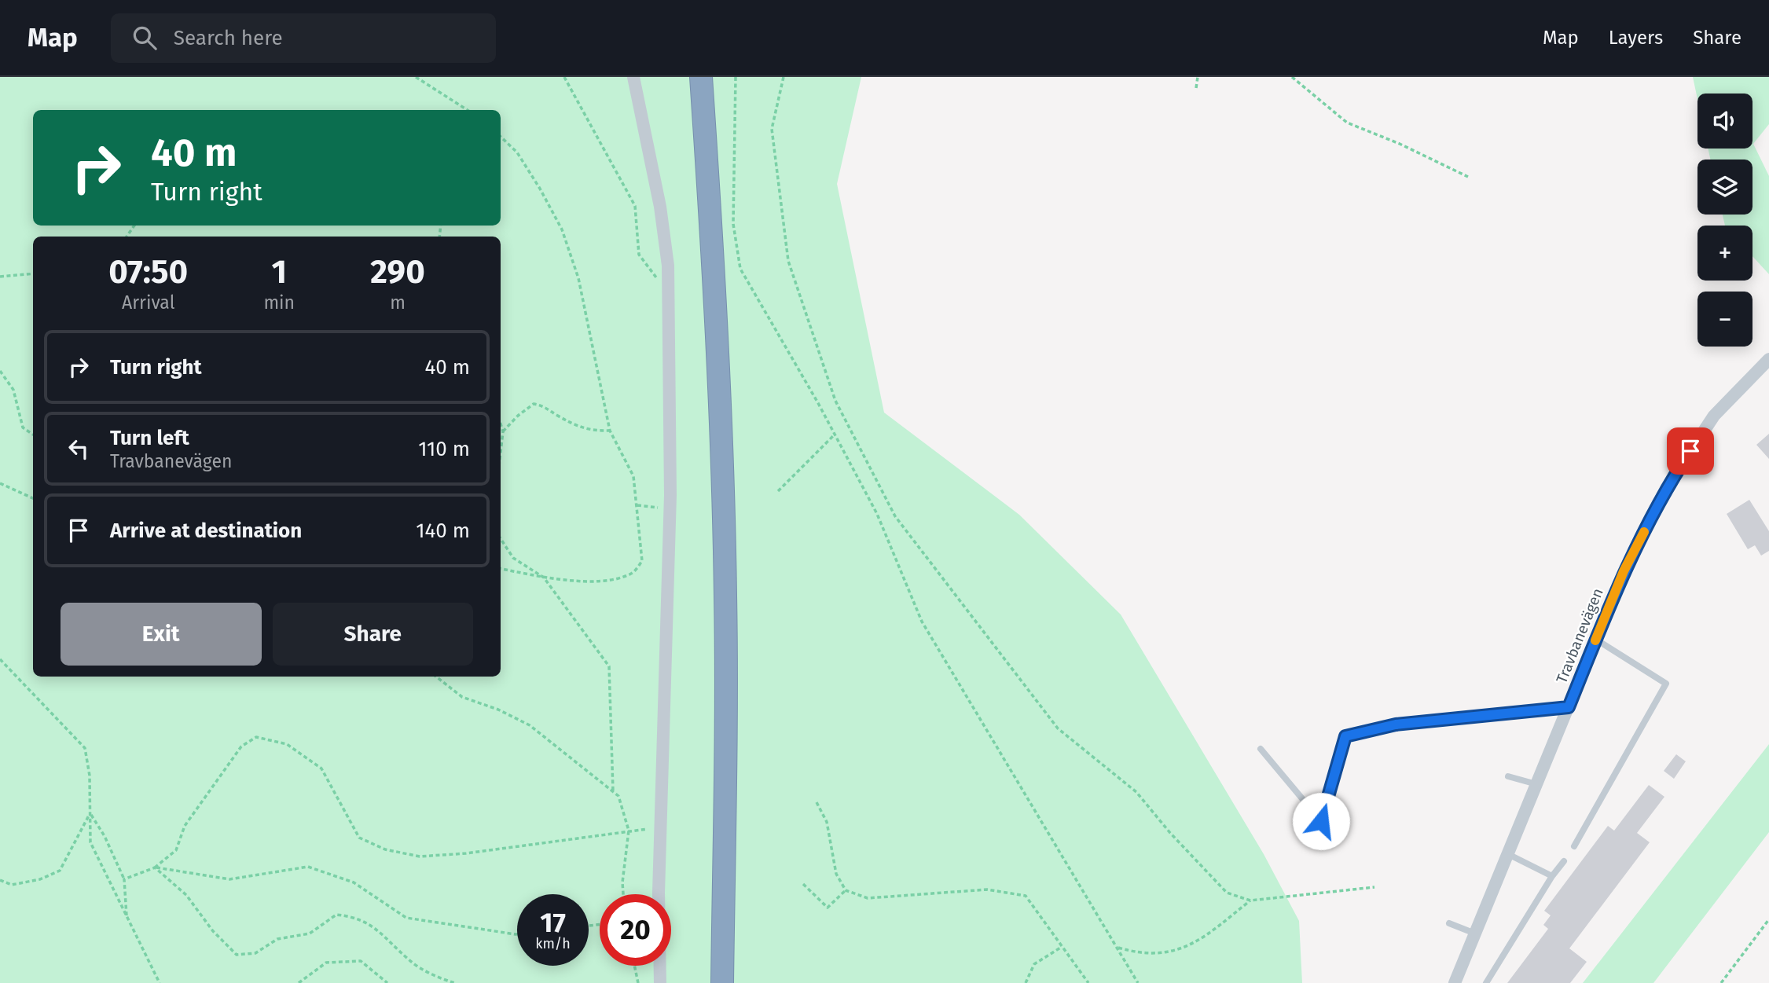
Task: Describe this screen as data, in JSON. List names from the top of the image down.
{
  "streets": {
    "street": ["Travbanevägen"]
  },
  "page": {
    "header": "Map",
    "search": "Search here",
    "nav": ["Map", "Layers", "Share"],
    "map_buttons": ["+", "−"],
    "turn": ["40 m", "Turn right"],
    "eta": [
      "07:50",
      "Arrival",
      "1",
      "min",
      "290",
      "m"
    ],
    "list": [
      {
        "name": "Turn right",
        "value": "40 m"
      },
      {
        "name": "Turn left",
        "note": "Travbanevägen",
        "value": "110 m"
      },
      {
        "name": "Arrive at destination",
        "value": "140 m"
      }
    ],
    "buttons": ["Exit", "Share"],
    "speed": "17 km/h",
    "limit": "20"
  }
}
